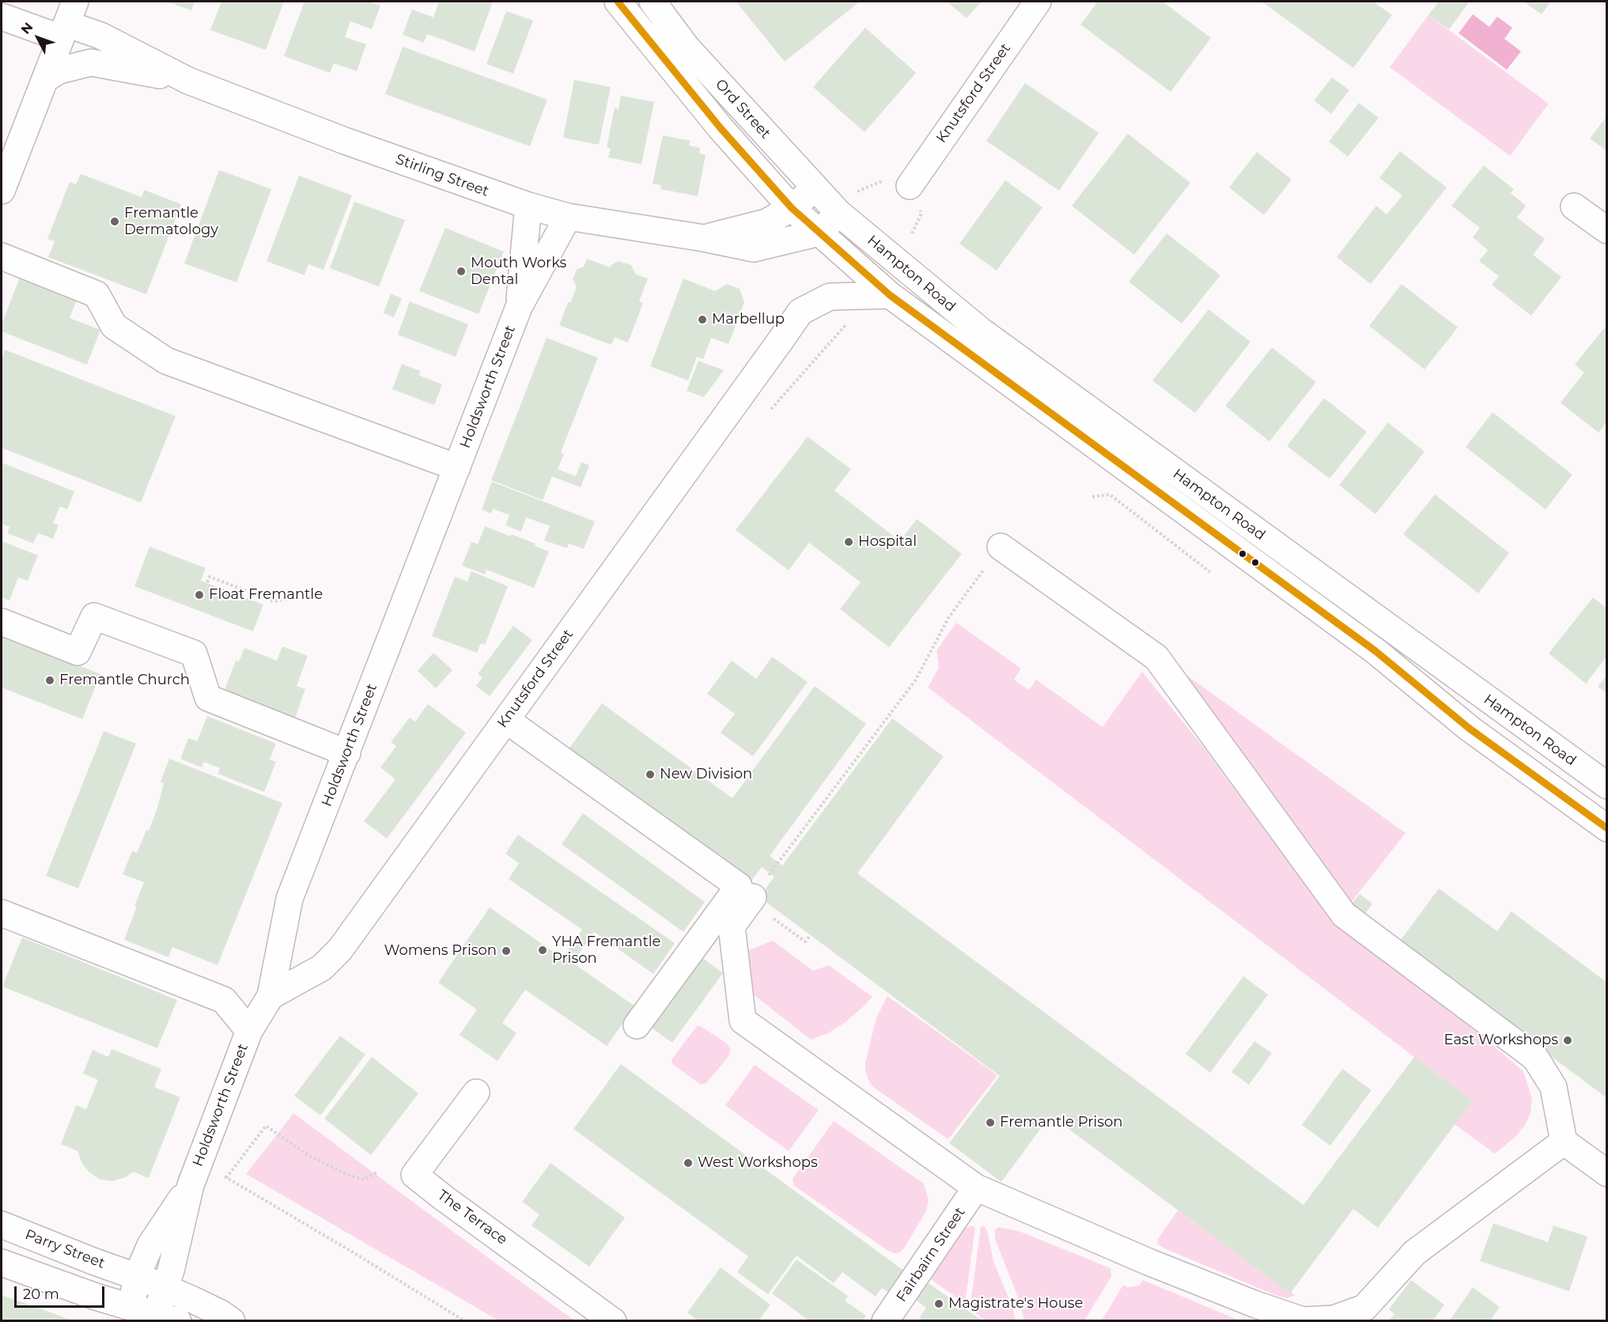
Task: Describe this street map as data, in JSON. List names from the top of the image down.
{
  "streets": {
    "street": [
      "Knutsford Street",
      "Ord Street",
      "Stirling Street",
      "Hampton Road",
      "Holdsworth Street",
      "The Terrace",
      "Parry Street",
      "Fairbairn Street"
    ]
  },
  "crossings": [
    ["Knutsford Street", "Ord Street"],
    ["Knutsford Street", "Hampton Road"],
    ["Knutsford Street", "Holdsworth Street"],
    ["Ord Street", "Stirling Street"],
    ["Ord Street", "Hampton Road"],
    ["Stirling Street", "Holdsworth Street"],
    ["Holdsworth Street", "Parry Street"]
  ],
  "places": [
    "Fremantle Dermatology",
    "Mouth Works Dental",
    "Marbellup",
    "Hospital",
    "Float Fremantle",
    "Fremantle Church",
    "New Division",
    "YHA Fremantle Prison",
    "Womens Prison",
    "East Workshops",
    "Fremantle Prison",
    "West Workshops",
    "Magistrate's House"
  ],
  "scale_bar": "20 m",
  "north": "top left"
}
